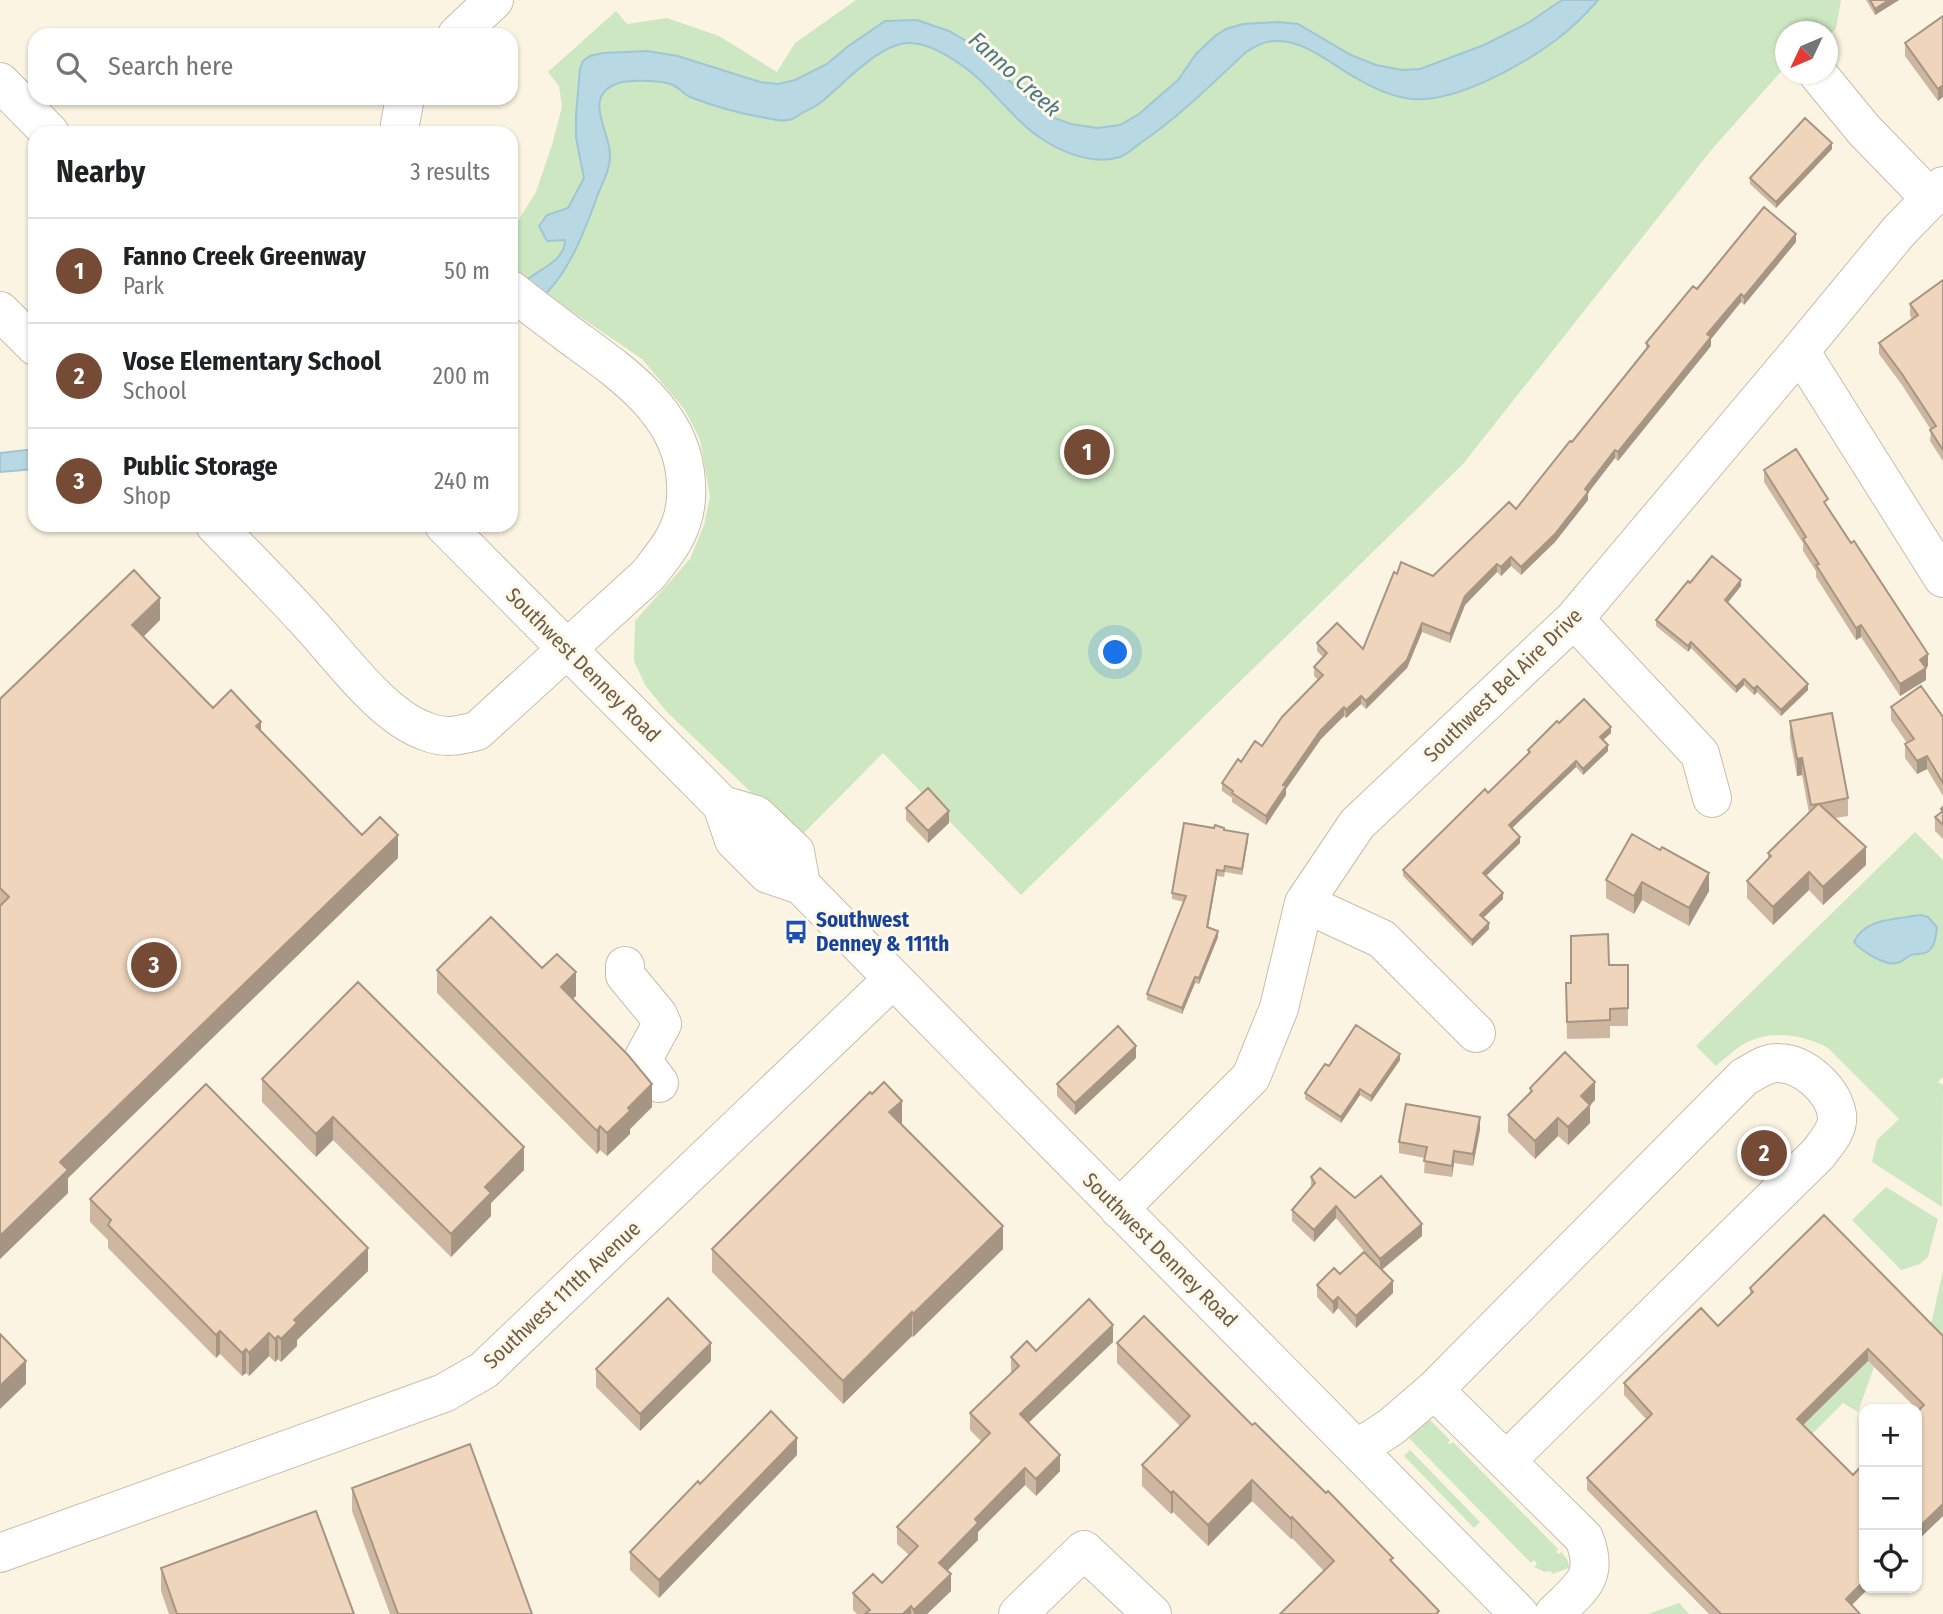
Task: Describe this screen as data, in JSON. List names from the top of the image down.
{
  "streets": {
    "street": ["Southwest Denney Road", "Southwest Bel Aire Drive", "Southwest 111th Avenue"]
  },
  "crossings": [
    ["Southwest Denney Road", "Southwest Bel Aire Drive"],
    ["Southwest Denney Road", "Southwest 111th Avenue"]
  ],
  "water": ["Fanno Creek"],
  "places": {
    "bus stop": ["Southwest Denney & 111th"]
  },
  "north": "bottom left",
  "page": {
    "search": "Search here",
    "heading": ["Nearby", "3 results"],
    "list": [
      {
        "mark": "1",
        "name": "Fanno Creek Greenway",
        "note": "Park",
        "value": "50 m"
      },
      {
        "mark": "2",
        "name": "Vose Elementary School",
        "note": "School",
        "value": "200 m"
      },
      {
        "mark": "3",
        "name": "Public Storage",
        "note": "Shop",
        "value": "240 m"
      }
    ],
    "pins": ["1", "3", "2"],
    "map_buttons": ["+", "−"]
  }
}
